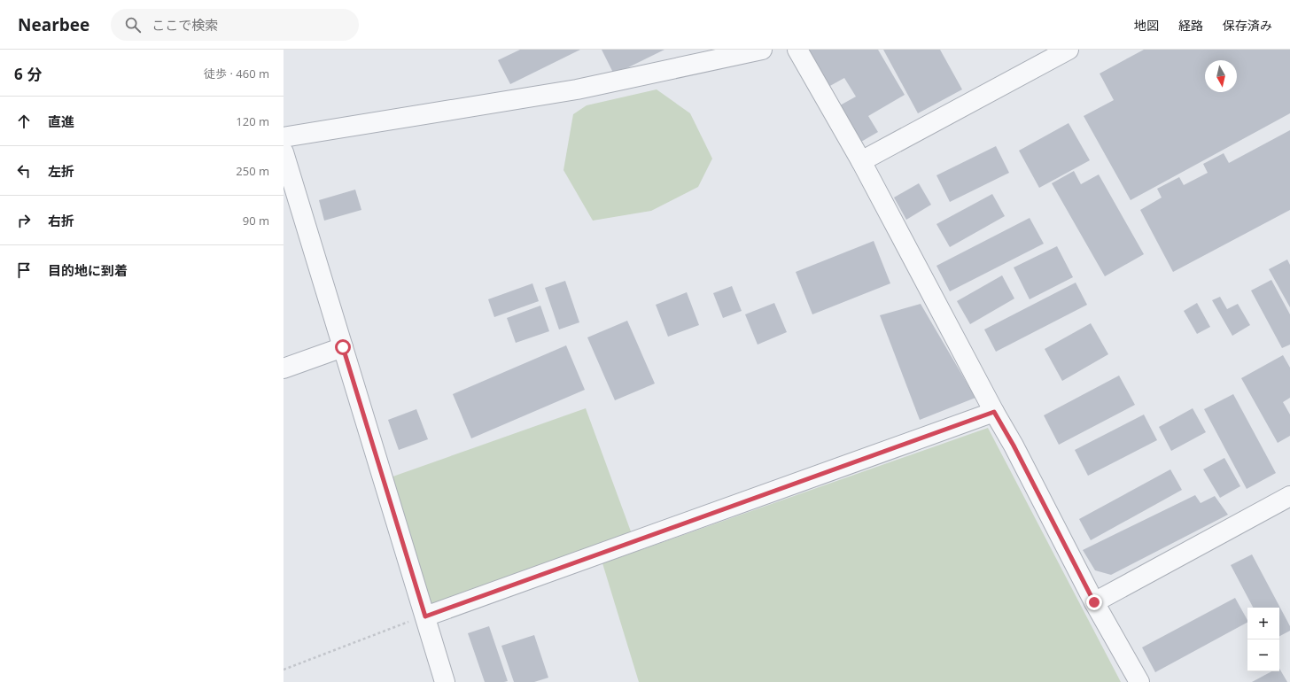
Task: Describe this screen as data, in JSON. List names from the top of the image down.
{
  "north": "bottom",
  "page": {
    "header": "Nearbee",
    "search": "ここで検索",
    "nav": ["地図", "経路", "保存済み"],
    "heading": ["6 分", "徒歩 · 460 m"],
    "list": [
      ["直進", "120 m"],
      ["左折", "250 m"],
      ["右折", "90 m"],
      "目的地に到着"
    ],
    "map_buttons": ["+", "−"]
  }
}
